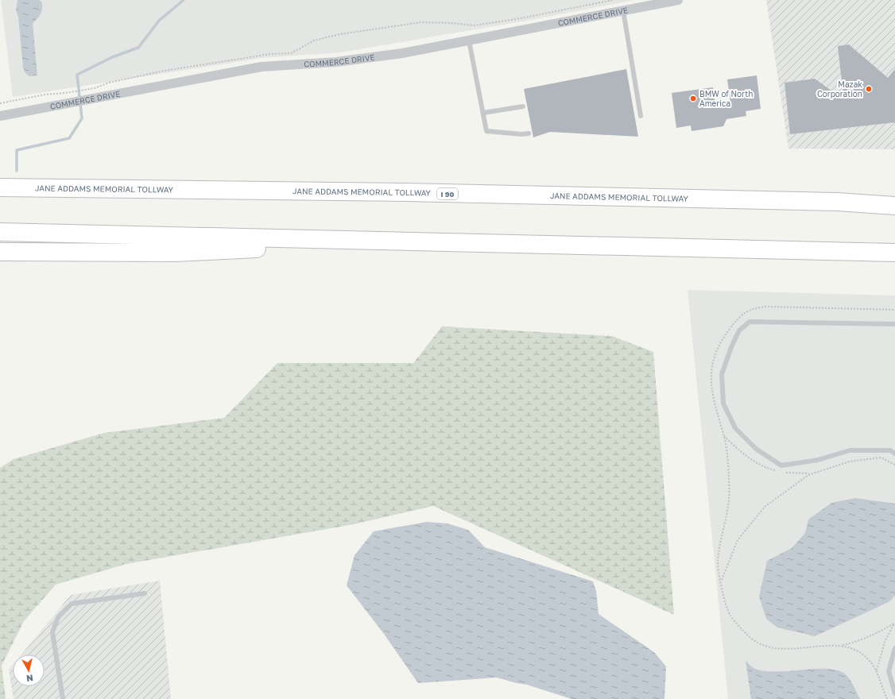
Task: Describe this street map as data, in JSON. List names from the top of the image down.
{
  "streets": {
    "highway": ["JANE ADDAMS MEMORIAL TOLLWAY", "I 90"],
    "street": ["COMMERCE DRIVE"]
  },
  "places": ["Mazak Corporation", "BMW of North America"],
  "north": "bottom"
}
